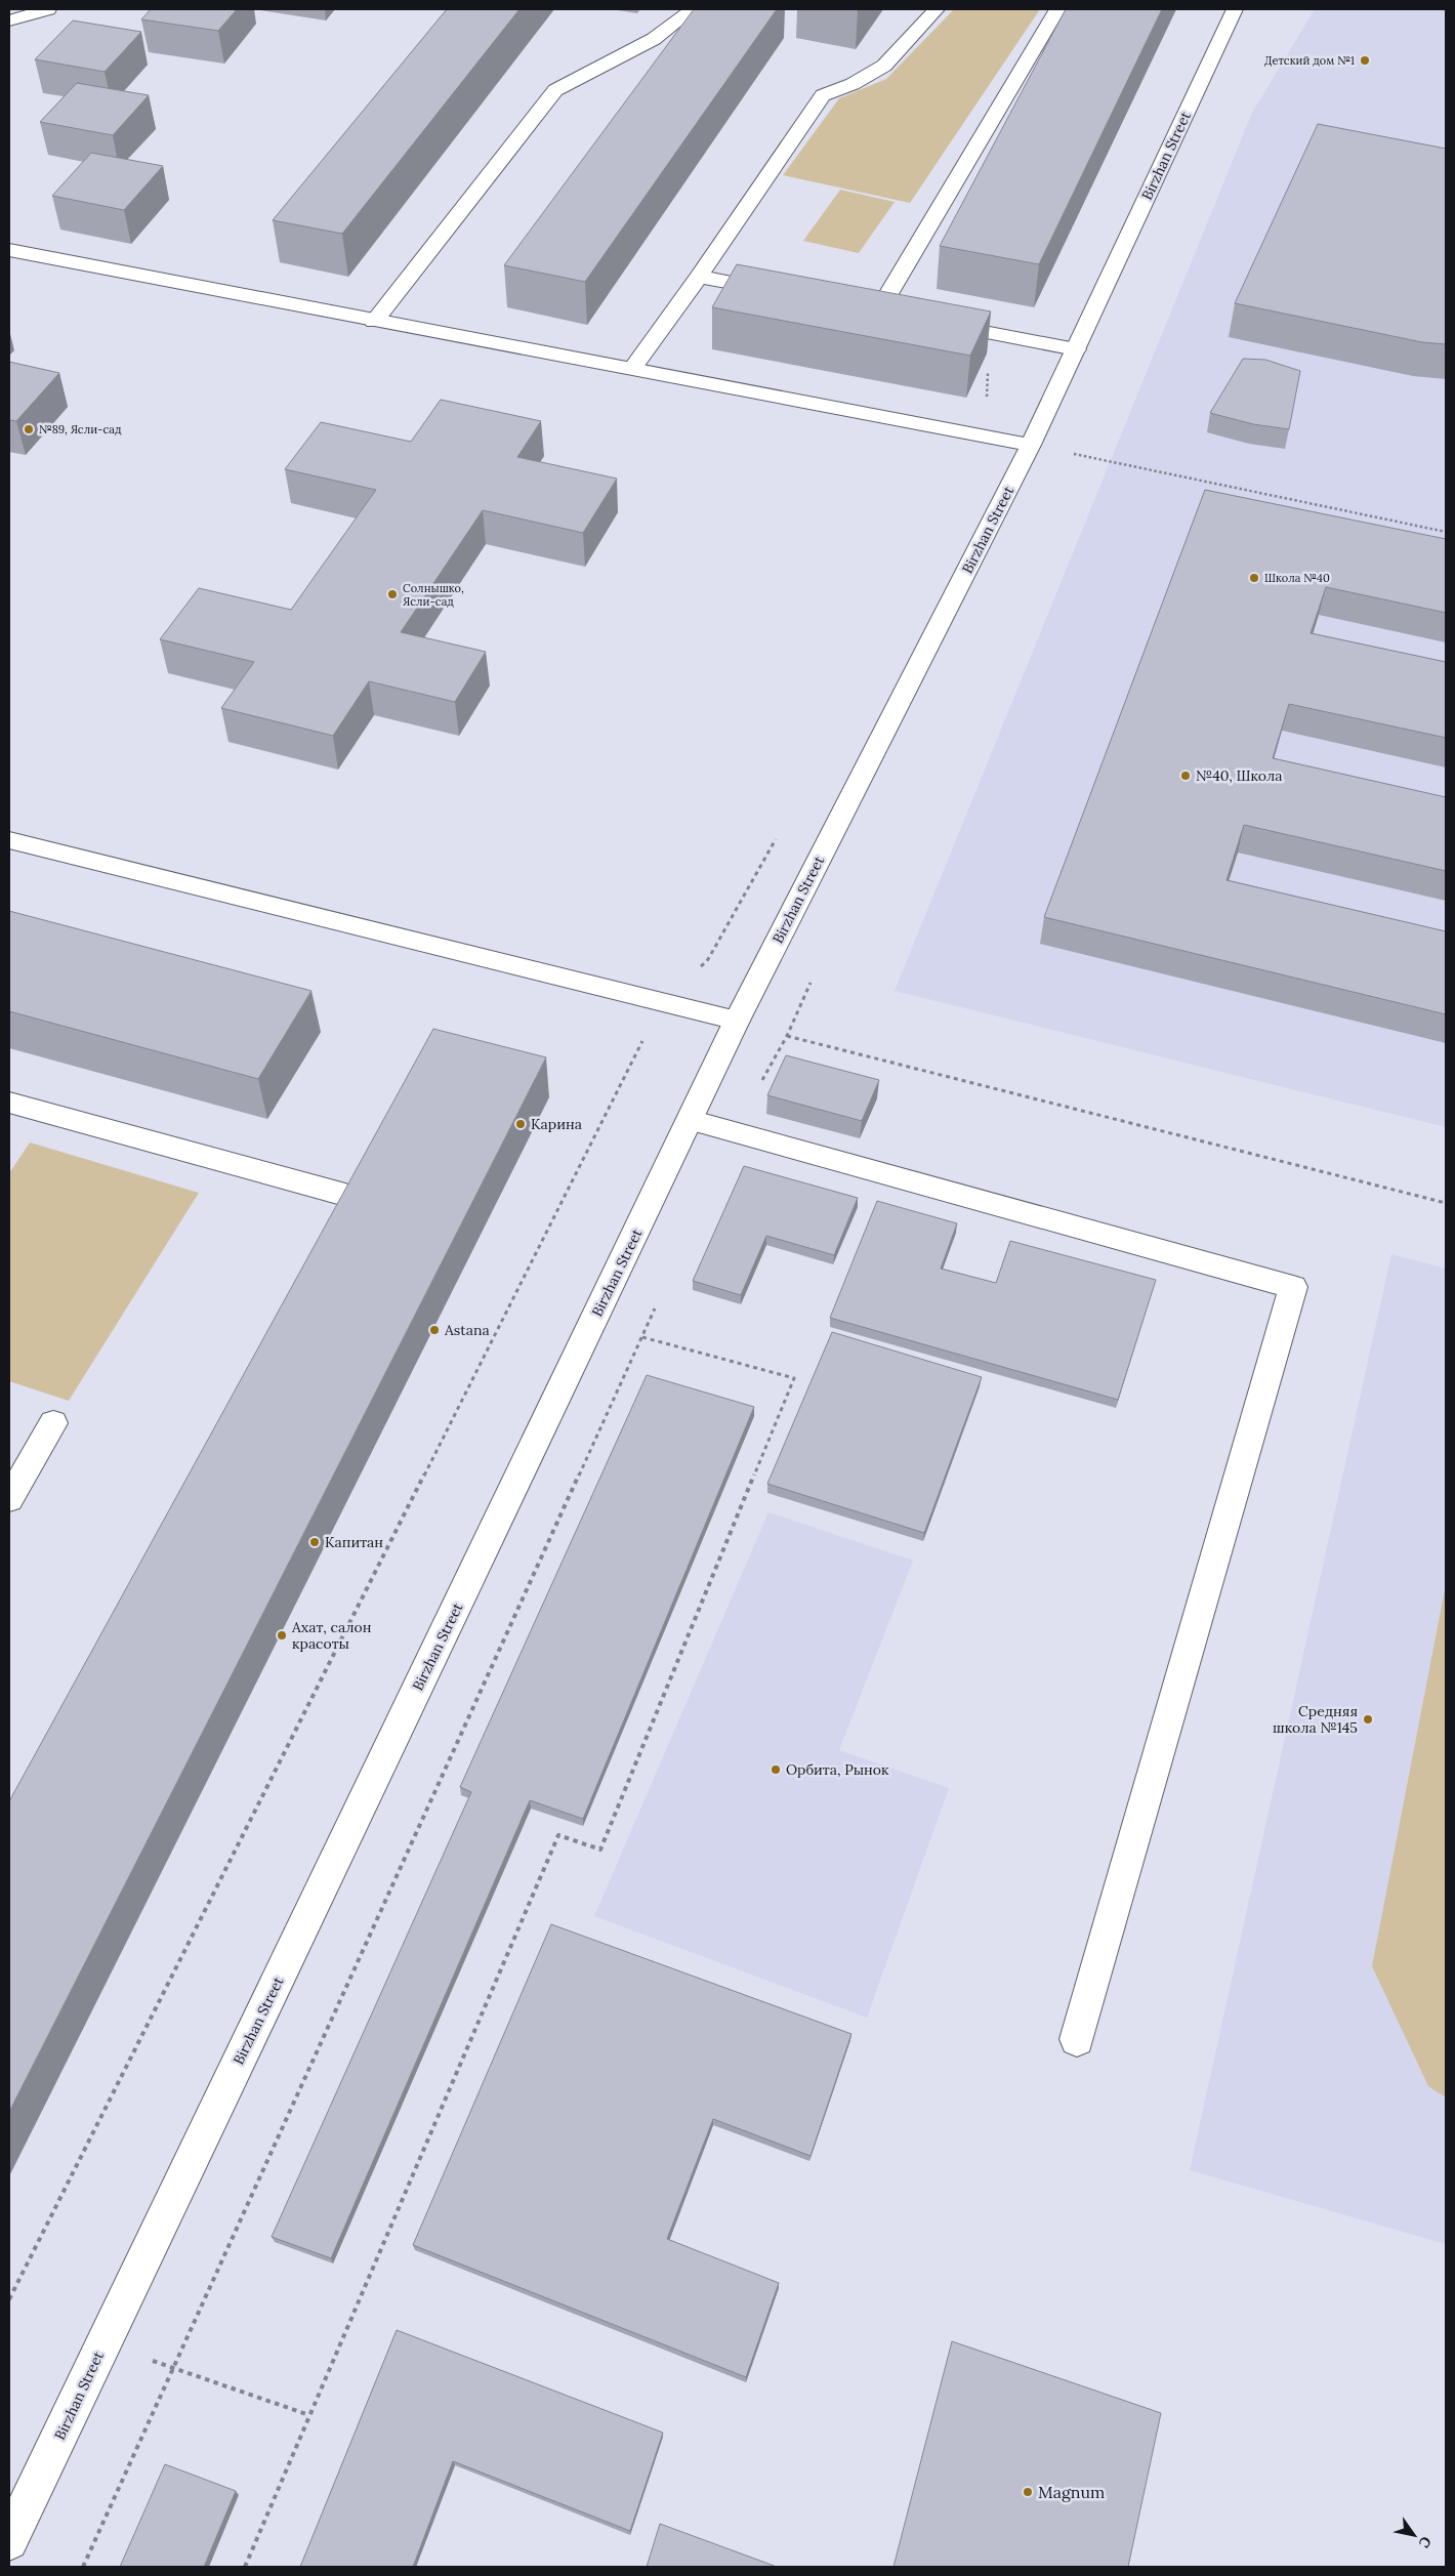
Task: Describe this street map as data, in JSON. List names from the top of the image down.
{
  "streets": {
    "street": ["Birzhan Street"]
  },
  "places": [
    "Детский дом №1",
    "№89, Ясли-сад",
    "Школа №40",
    "Солнышко, Ясли-сад",
    "№40, Школа",
    "Карина",
    "Astana",
    "Капитан",
    "Ахат, салон красоты",
    "Средняя школа №145",
    "Орбита, Рынок",
    "Magnum"
  ],
  "north": "bottom right"
}
